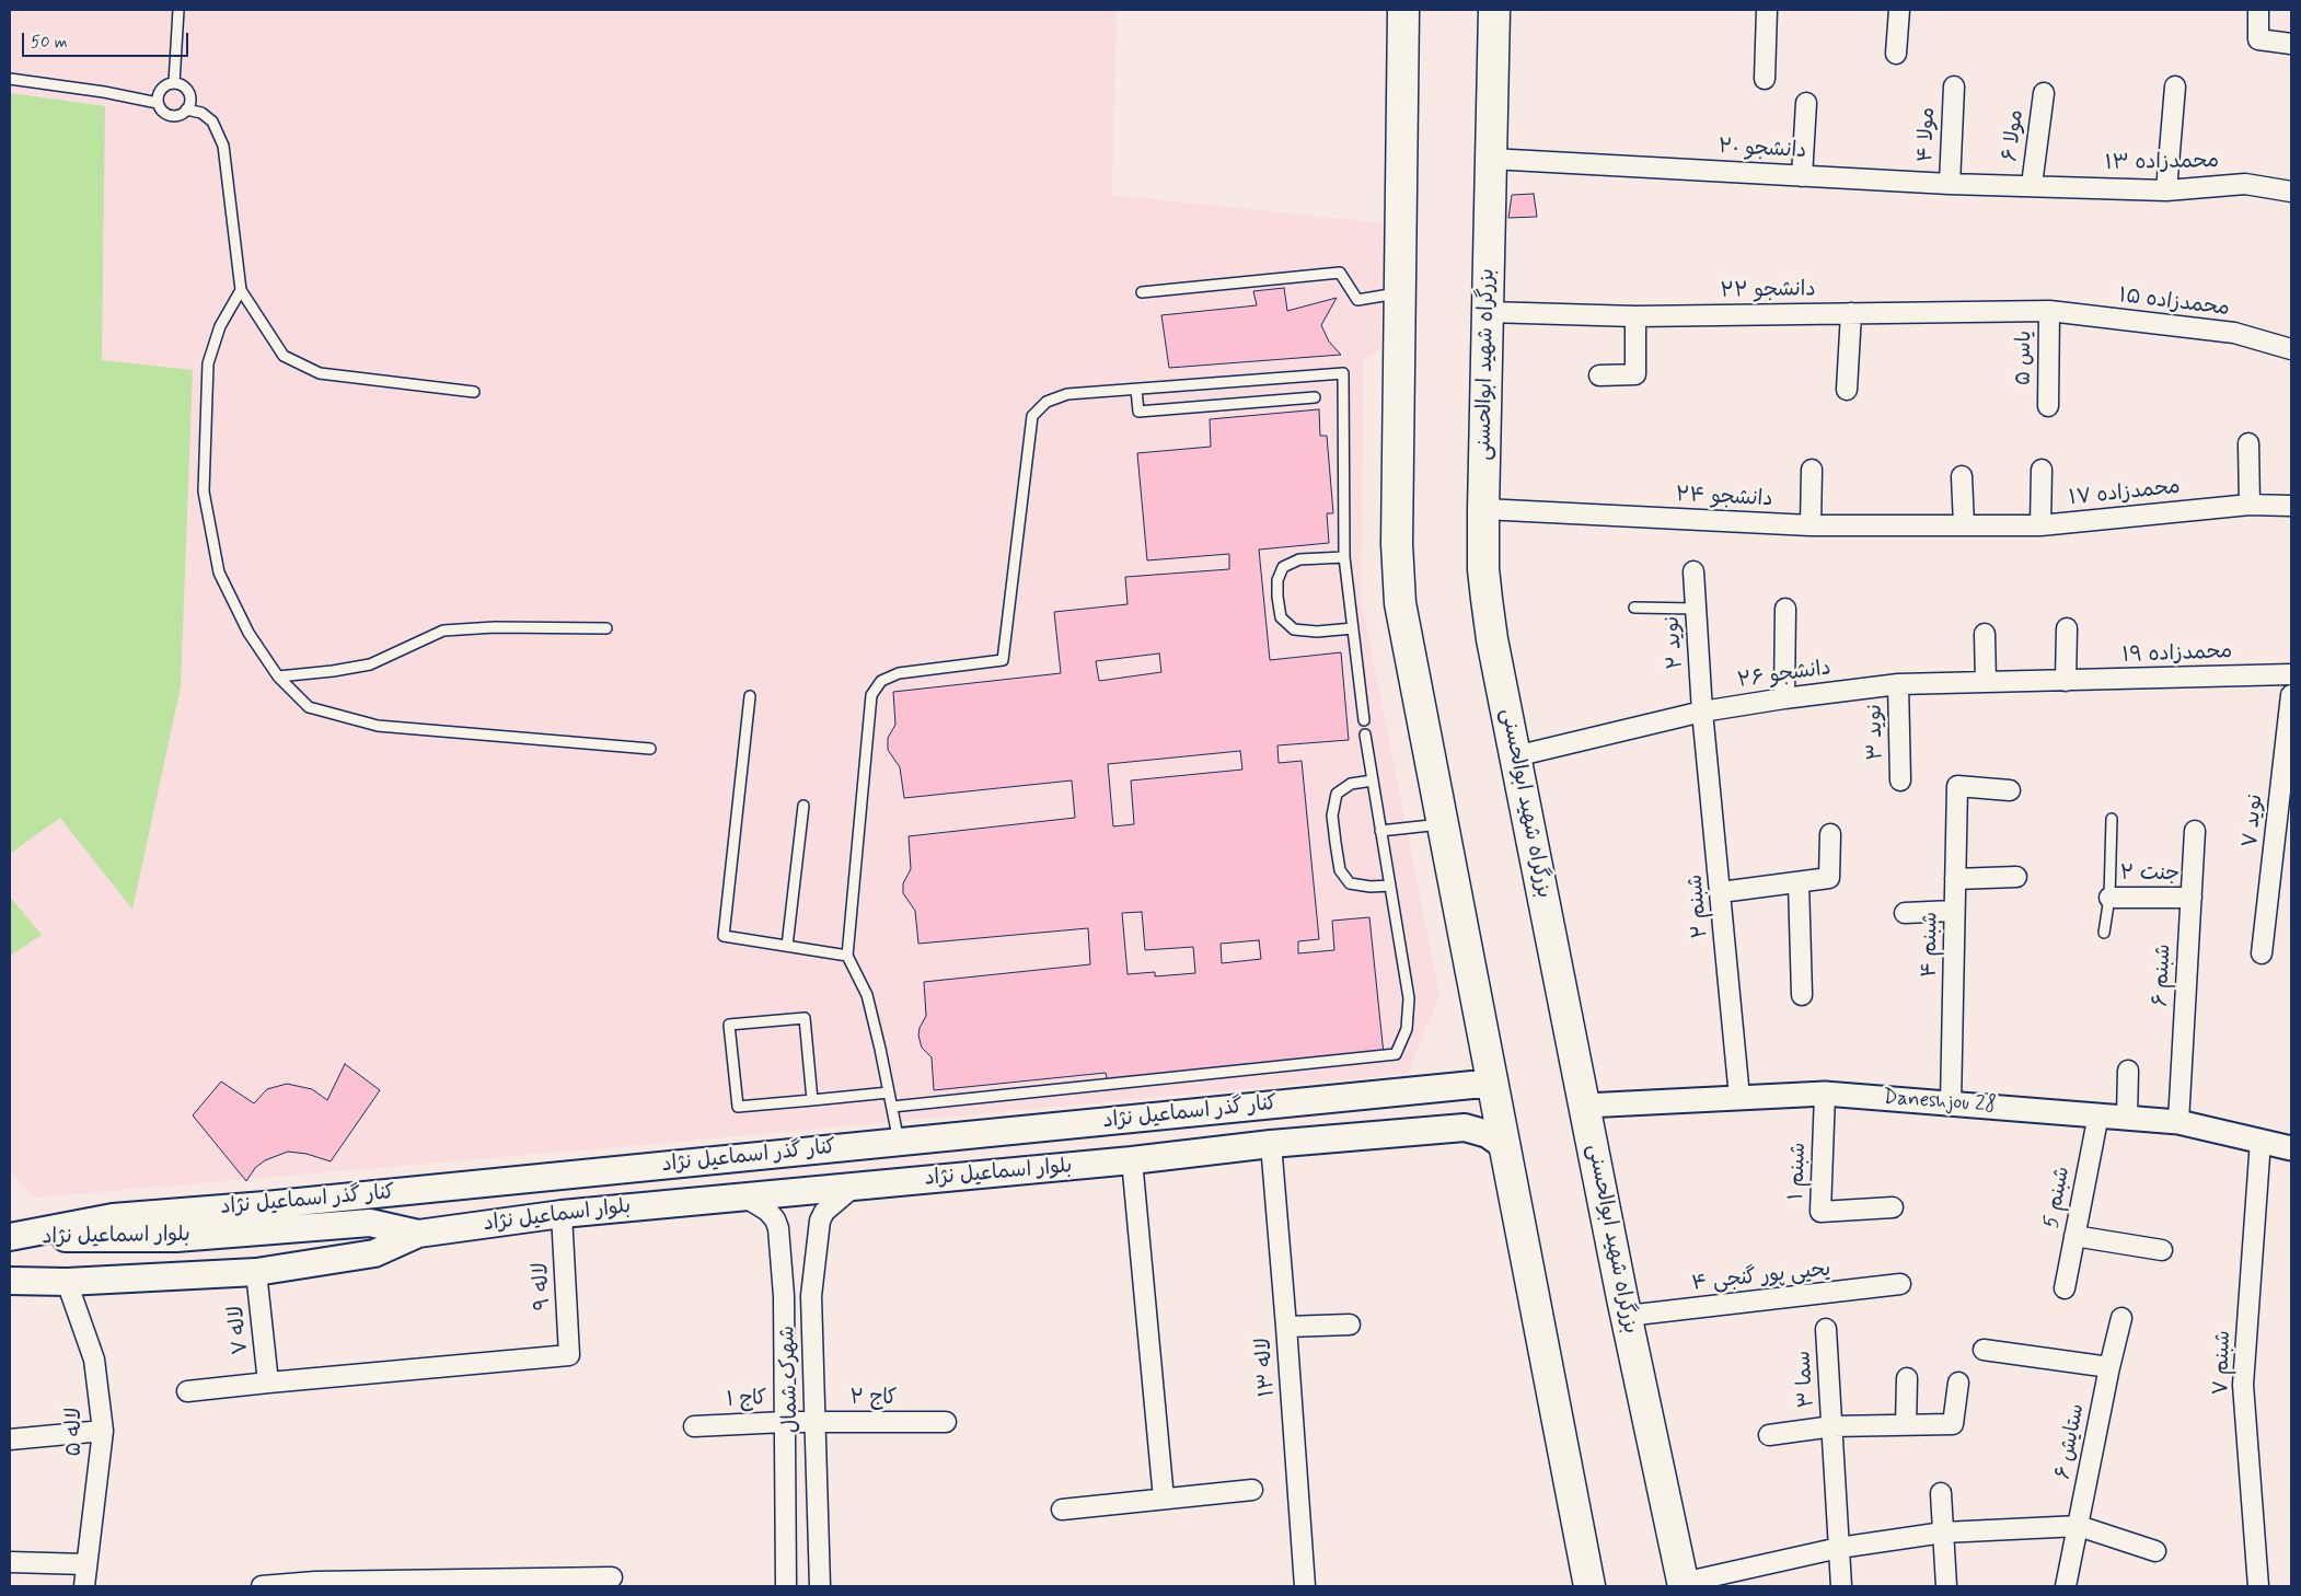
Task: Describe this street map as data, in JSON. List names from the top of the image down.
{
  "streets": {
    "main road": ["بزرگراه شهید ابوالحسنی", "کنار گذر اسماعیل نژاد", "بلوار اسماعیل نژاد"],
    "street": [
      "مولا ۴",
      "مولا ۶",
      "دانشجو ۲۰",
      "محمدزاده ۱۳",
      "دانشجو ۲۲",
      "محمدزاده ۱۵",
      "یاس ۵",
      "محمدزاده ۱۷",
      "دانشجو ۲۴",
      "نوید ۲",
      "محمدزاده ۱۹",
      "دانشجو ۲۶",
      "نوید ۳",
      "نوید ۷",
      "جنت ۲",
      "شبنم ۲",
      "شبنم ۴",
      "شبنم ۶",
      "Daneshjou 28",
      "شبنم ۱",
      "شبنم 5",
      "یحیی پور گنجی ۴",
      "لاله ۹",
      "لاله ۷",
      "شبنم ۷",
      "لاله ۱۳",
      "شهرک شمال",
      "سما ۳",
      "کاج ۲",
      "کاج ۱",
      "لاله ۵",
      "ستایش ۶"
    ]
  },
  "crossings": [
    ["مولا ۴", "دانشجو ۲۰"],
    ["مولا ۶", "دانشجو ۲۰"],
    ["مولا ۶", "محمدزاده ۱۳"],
    ["دانشجو ۲۰", "محمدزاده ۱۳"],
    ["دانشجو ۲۰", "بزرگراه شهید ابوالحسنی"],
    ["دانشجو ۲۲", "محمدزاده ۱۵"],
    ["دانشجو ۲۲", "یاس ۵"],
    ["دانشجو ۲۲", "بزرگراه شهید ابوالحسنی"],
    ["محمدزاده ۱۵", "یاس ۵"],
    ["بزرگراه شهید ابوالحسنی", "دانشجو ۲۴"],
    ["بزرگراه شهید ابوالحسنی", "دانشجو ۲۶"],
    ["بزرگراه شهید ابوالحسنی", "Daneshjou 28"],
    ["بزرگراه شهید ابوالحسنی", "یحیی پور گنجی ۴"],
    ["محمدزاده ۱۷", "دانشجو ۲۴"],
    ["نوید ۲", "دانشجو ۲۶"],
    ["نوید ۲", "شبنم ۲"],
    ["محمدزاده ۱۹", "دانشجو ۲۶"],
    ["دانشجو ۲۶", "نوید ۳"],
    ["دانشجو ۲۶", "شبنم ۲"],
    ["جنت ۲", "شبنم ۶"],
    ["شبنم ۲", "Daneshjou 28"],
    ["شبنم ۴", "Daneshjou 28"],
    ["شبنم ۶", "Daneshjou 28"],
    ["Daneshjou 28", "شبنم ۱"],
    ["Daneshjou 28", "شبنم 5"],
    ["Daneshjou 28", "شبنم ۷"],
    ["کنار گذر اسماعیل نژاد", "بلوار اسماعیل نژاد"],
    ["بلوار اسماعیل نژاد", "لاله ۹"],
    ["بلوار اسماعیل نژاد", "لاله ۷"],
    ["بلوار اسماعیل نژاد", "لاله ۱۳"],
    ["بلوار اسماعیل نژاد", "شهرک شمال"],
    ["بلوار اسماعیل نژاد", "لاله ۵"],
    ["لاله ۹", "لاله ۷"],
    ["شهرک شمال", "کاج ۲"],
    ["شهرک شمال", "کاج ۱"],
    ["کاج ۲", "کاج ۱"]
  ],
  "scale_bar": "50 m"
}
